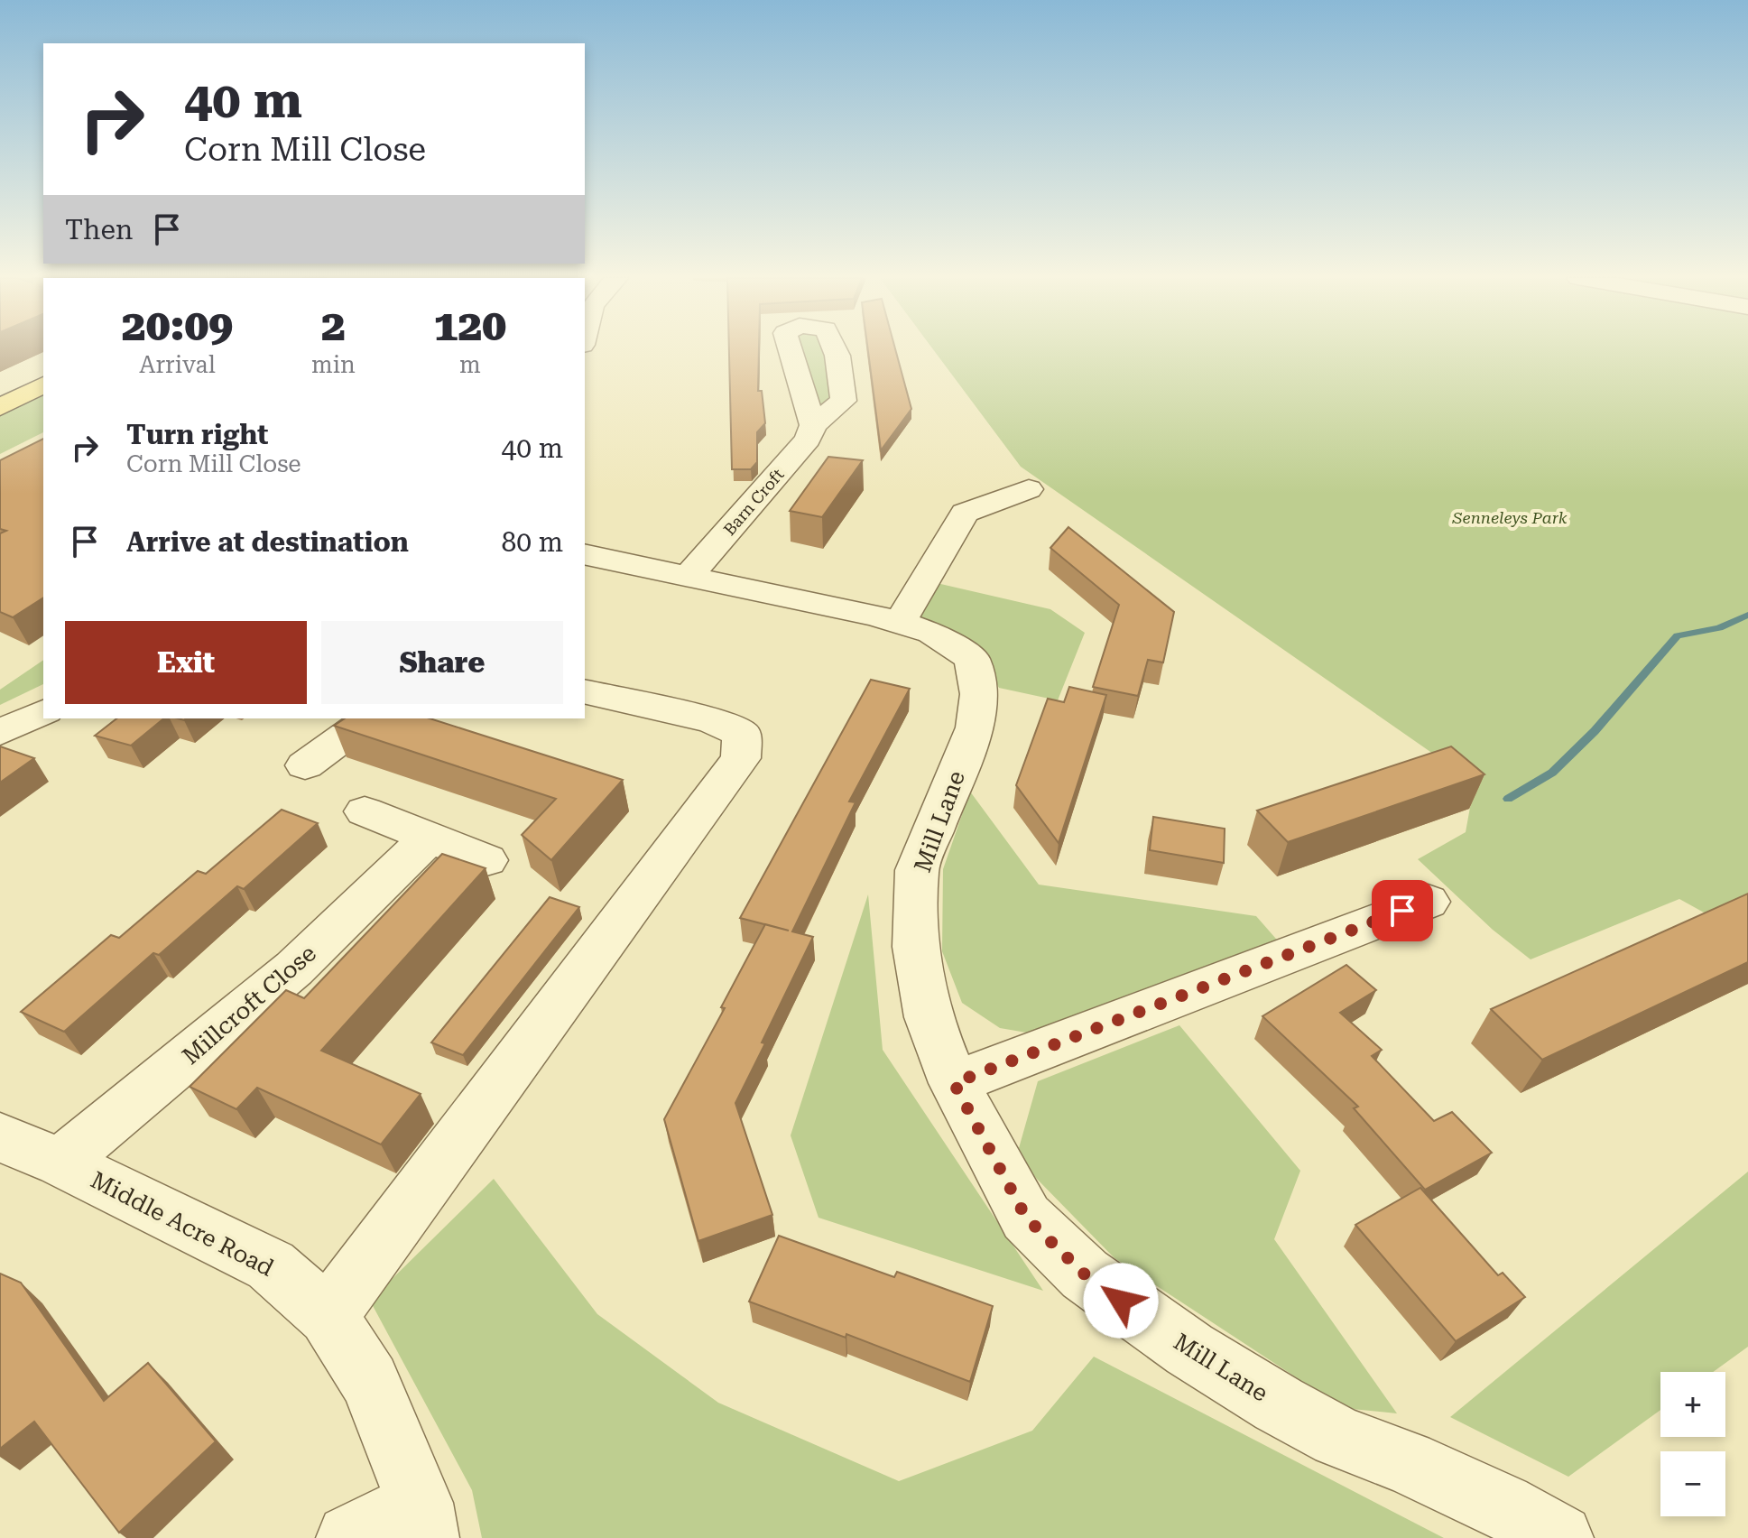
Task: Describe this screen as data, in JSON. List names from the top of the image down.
{
  "streets": {
    "street": [
      "Barn Croft",
      "Mill Lane",
      "Millcroft Close",
      "Middle Acre Road"
    ]
  },
  "crossings": [
    ["Barn Croft", "Mill Lane"],
    ["Millcroft Close", "Middle Acre Road"]
  ],
  "parks": ["Senneleys Park"],
  "page": {
    "turn": ["40 m", "Corn Mill Close"],
    "then": "Then",
    "eta": [
      "20:09",
      "Arrival",
      "2",
      "min",
      "120",
      "m"
    ],
    "list": [
      {
        "name": "Turn right",
        "note": "Corn Mill Close",
        "value": "40 m"
      },
      {
        "name": "Arrive at destination",
        "value": "80 m"
      }
    ],
    "buttons": ["Exit", "Share"],
    "map_buttons": ["+", "−"]
  }
}
